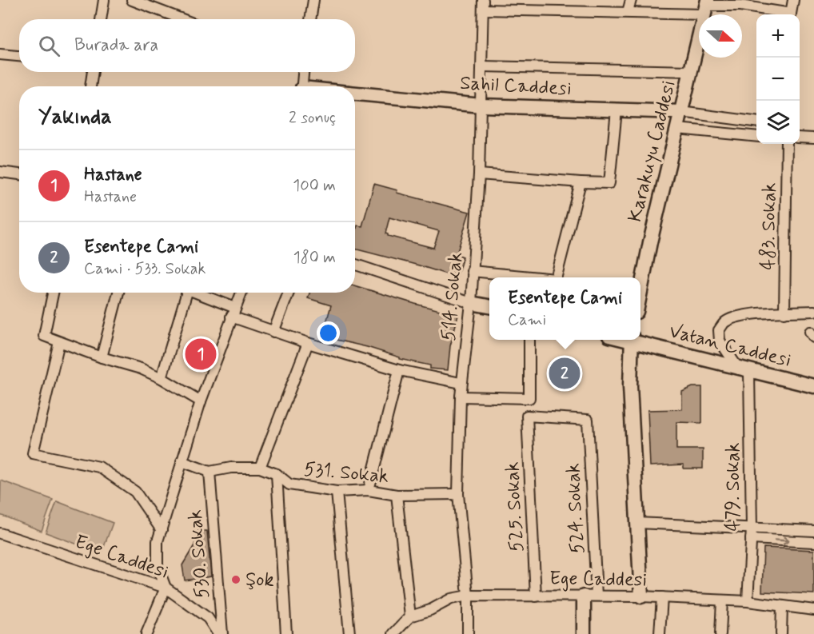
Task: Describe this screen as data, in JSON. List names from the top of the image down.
{
  "streets": {
    "street": [
      "Sahil Caddesi",
      "Karakuyu Caddesi",
      "483. Sokak",
      "514. Sokak",
      "Vatan Caddesi",
      "531. Sokak",
      "479. Sokak",
      "525. Sokak",
      "524. Sokak",
      "530. Sokak",
      "Ege Caddesi"
    ]
  },
  "crossings": [
    ["Sahil Caddesi", "Karakuyu Caddesi"],
    ["Sahil Caddesi", "514. Sokak"],
    ["514. Sokak", "531. Sokak"],
    ["514. Sokak", "Ege Caddesi"],
    ["Vatan Caddesi", "479. Sokak"],
    ["531. Sokak", "530. Sokak"],
    ["479. Sokak", "Ege Caddesi"],
    ["525. Sokak", "524. Sokak"],
    ["525. Sokak", "Ege Caddesi"],
    ["524. Sokak", "Ege Caddesi"]
  ],
  "places": ["Şok"],
  "north": "right",
  "page": {
    "map_buttons": ["+", "−"],
    "search": "Burada ara",
    "heading": ["Yakında", "2 sonuç"],
    "list": [
      {
        "mark": "1",
        "name": "Hastane",
        "note": "Hastane",
        "value": "100 m"
      },
      {
        "mark": "2",
        "name": "Esentepe Cami",
        "note": "Cami · 533. Sokak",
        "value": "180 m"
      }
    ],
    "popup": ["Esentepe Cami", "Cami"],
    "pins": ["1", "2"]
  }
}
